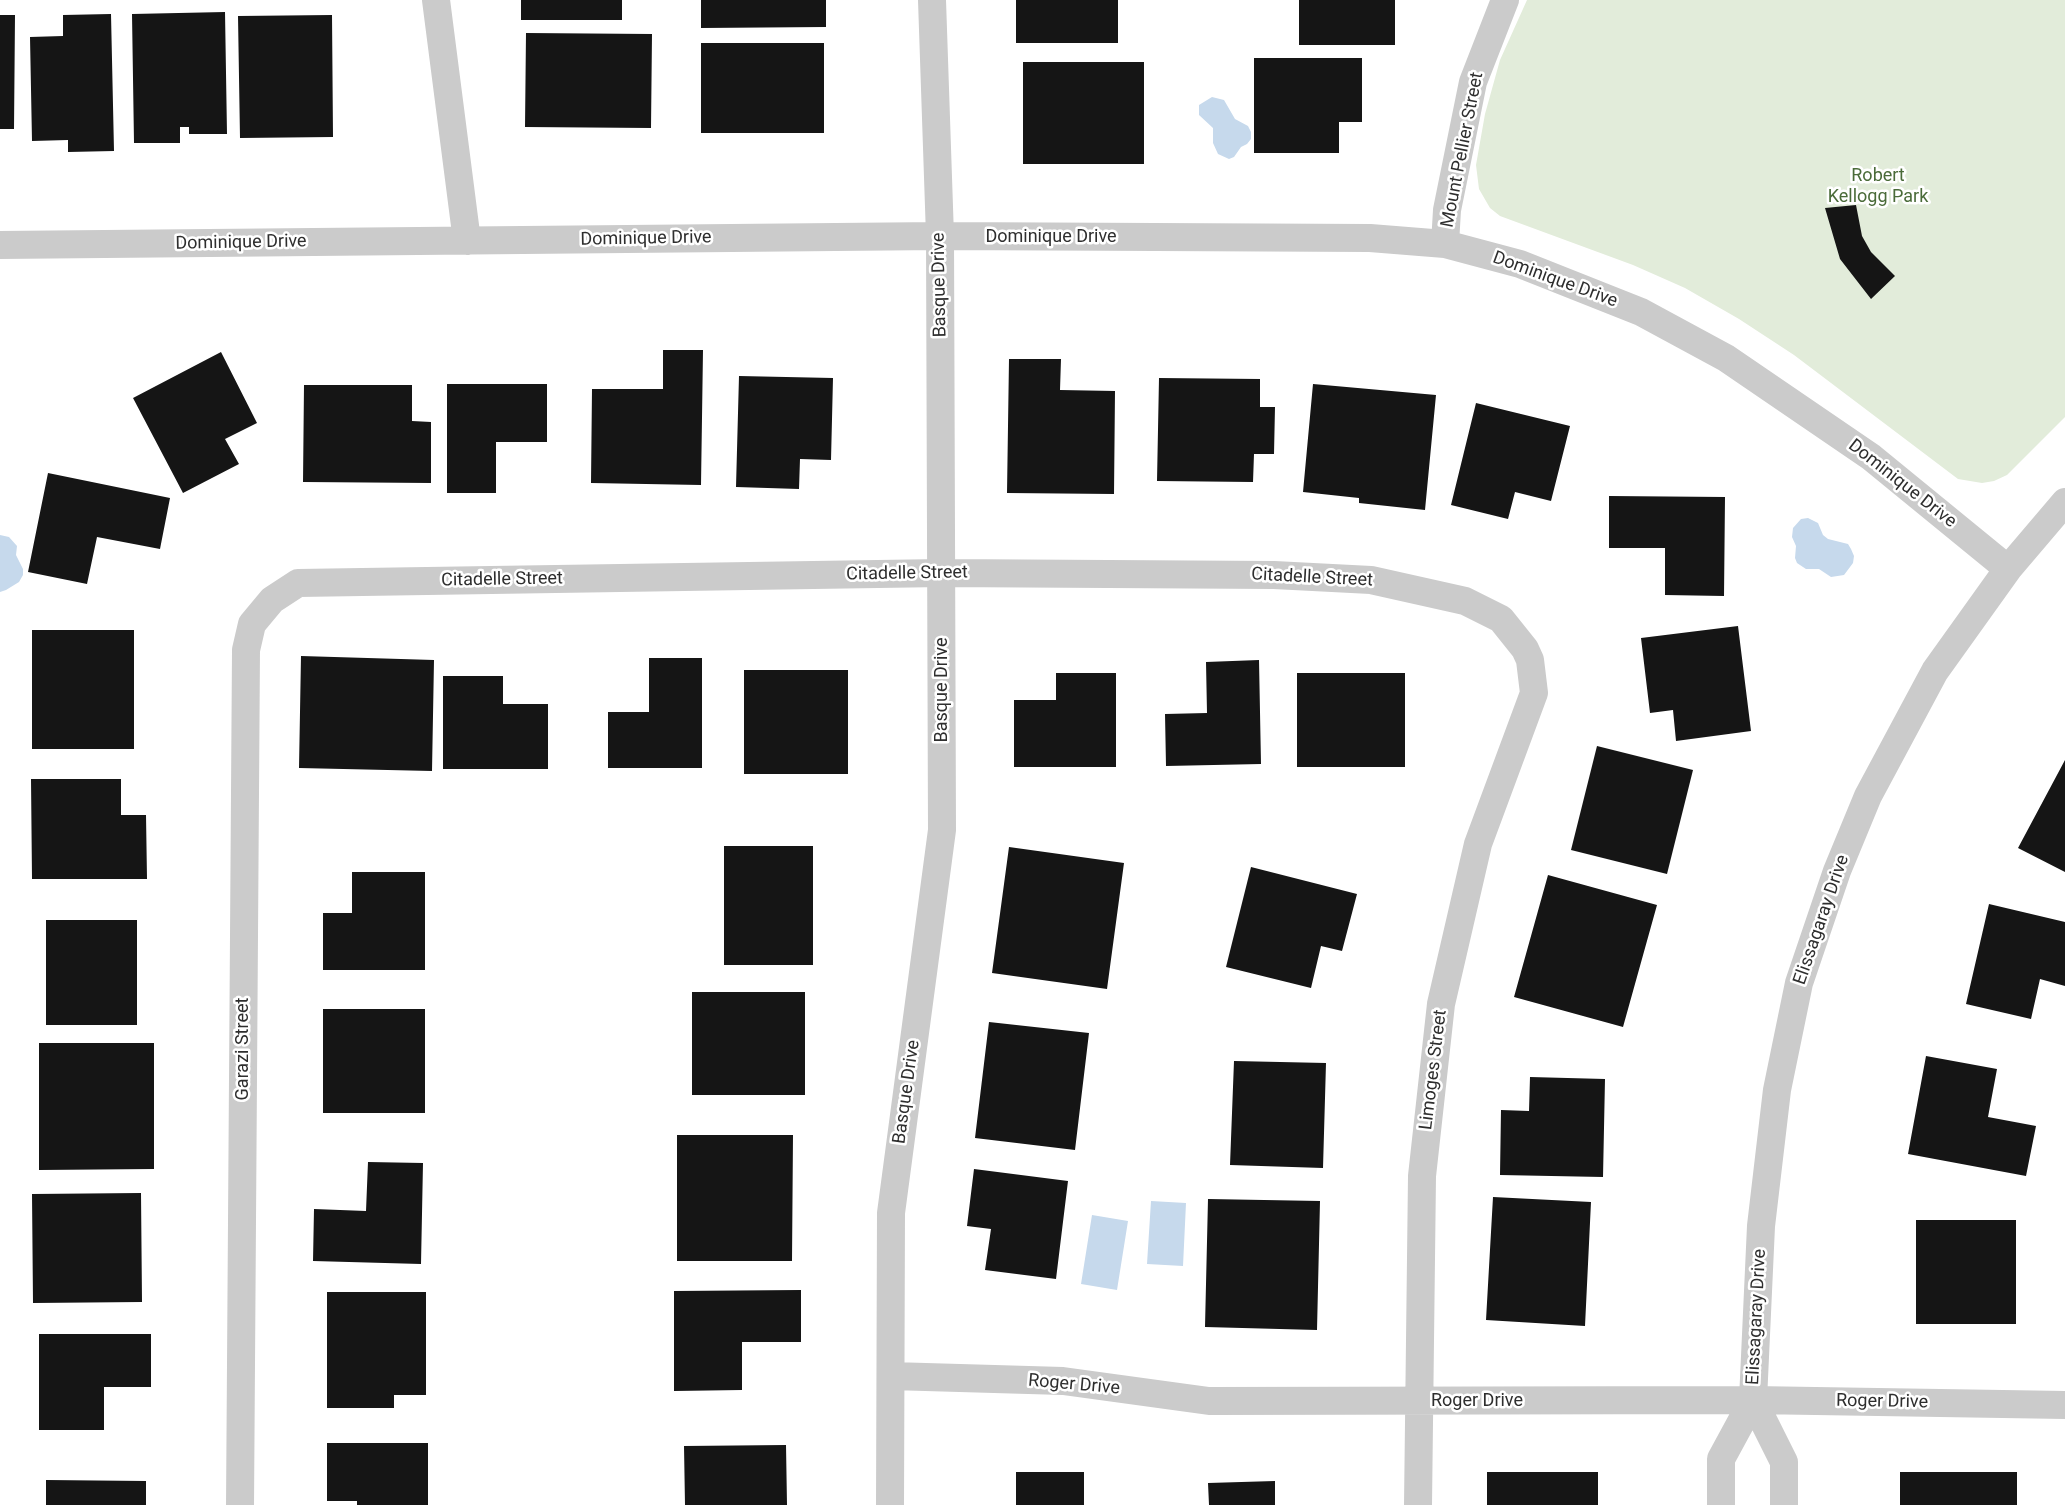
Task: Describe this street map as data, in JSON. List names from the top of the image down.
{
  "streets": {
    "street": [
      "Mount Pellier Street",
      "Dominique Drive",
      "Basque Drive",
      "Citadelle Street",
      "Elissagaray Drive",
      "Garazi Street",
      "Limoges Street",
      "Roger Drive"
    ]
  },
  "crossings": [
    ["Mount Pellier Street", "Dominique Drive"],
    ["Dominique Drive", "Basque Drive"],
    ["Dominique Drive", "Elissagaray Drive"],
    ["Basque Drive", "Citadelle Street"],
    ["Basque Drive", "Roger Drive"],
    ["Citadelle Street", "Garazi Street"],
    ["Citadelle Street", "Limoges Street"],
    ["Elissagaray Drive", "Roger Drive"],
    ["Limoges Street", "Roger Drive"]
  ],
  "parks": ["Robert Kellogg Park"]
}
